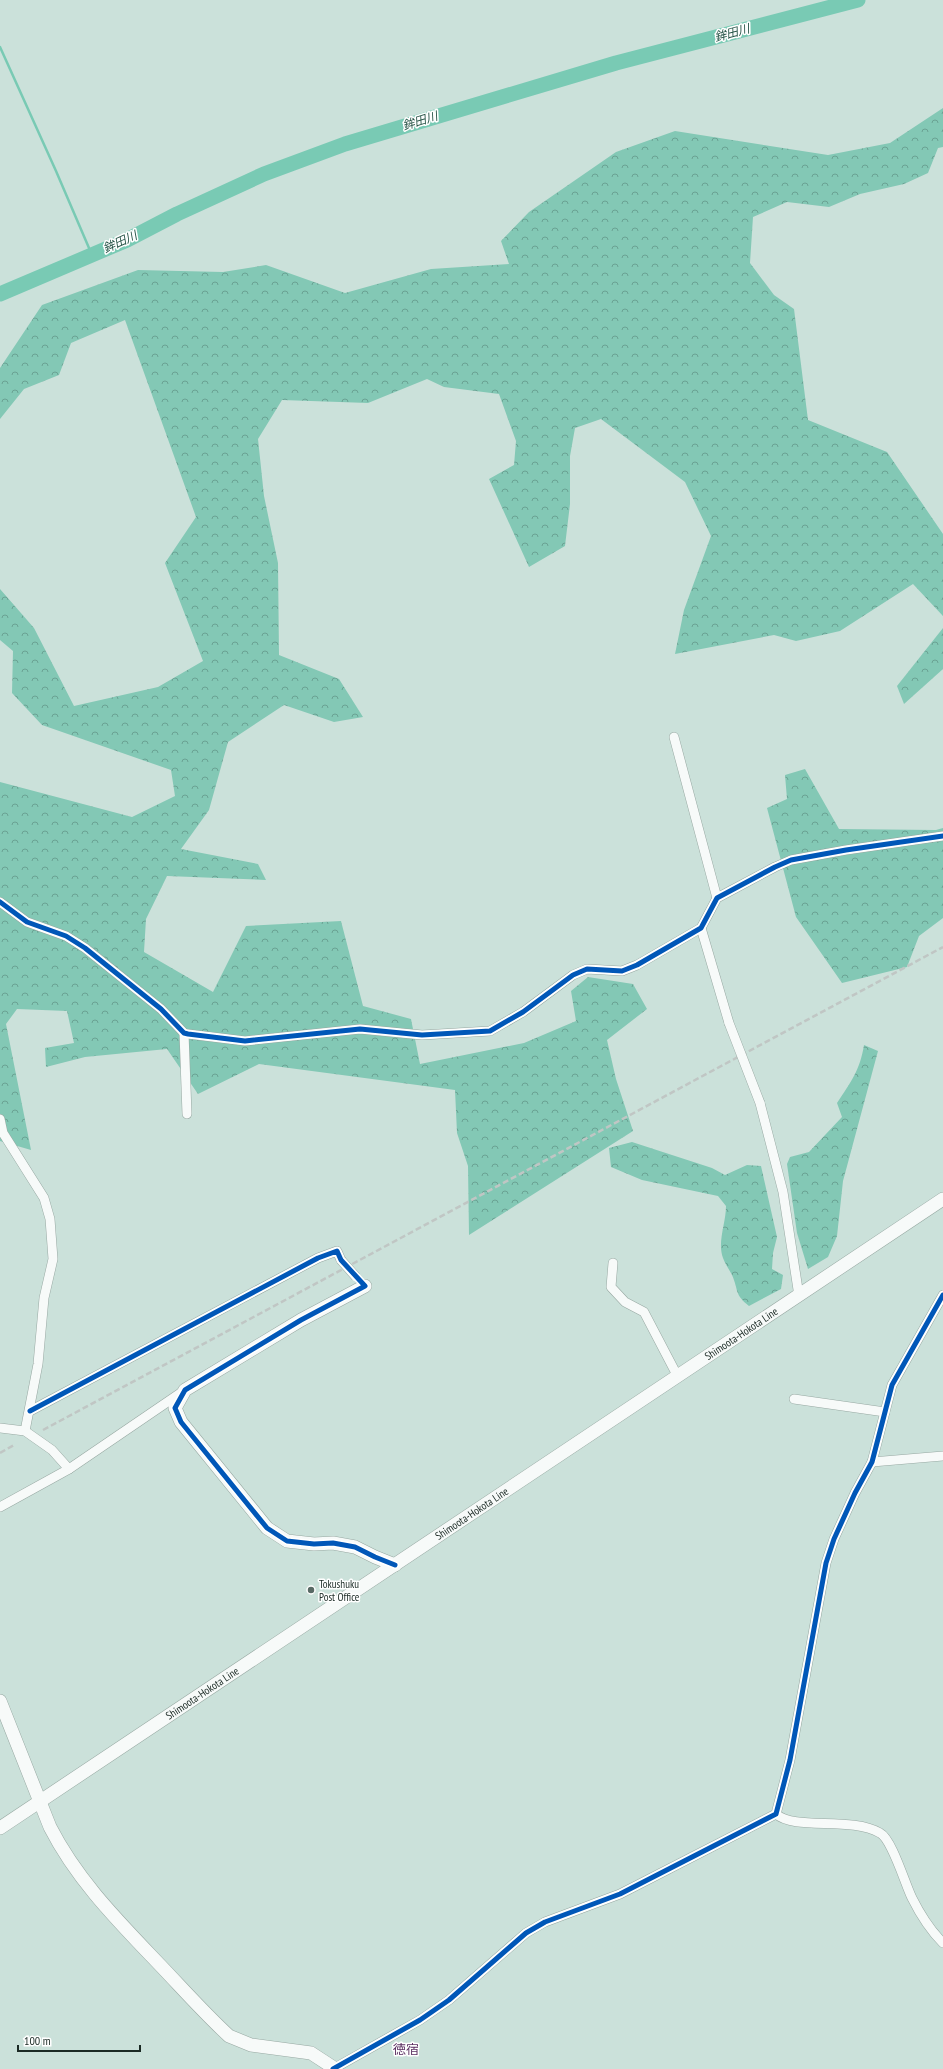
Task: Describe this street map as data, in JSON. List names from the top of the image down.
{
  "streets": {
    "main road": ["Shimoota-Hokota Line"]
  },
  "districts": ["徳宿"],
  "water": ["鉾田川"],
  "places": ["Tokushuku Post Office"],
  "scale_bar": "100 m"
}
